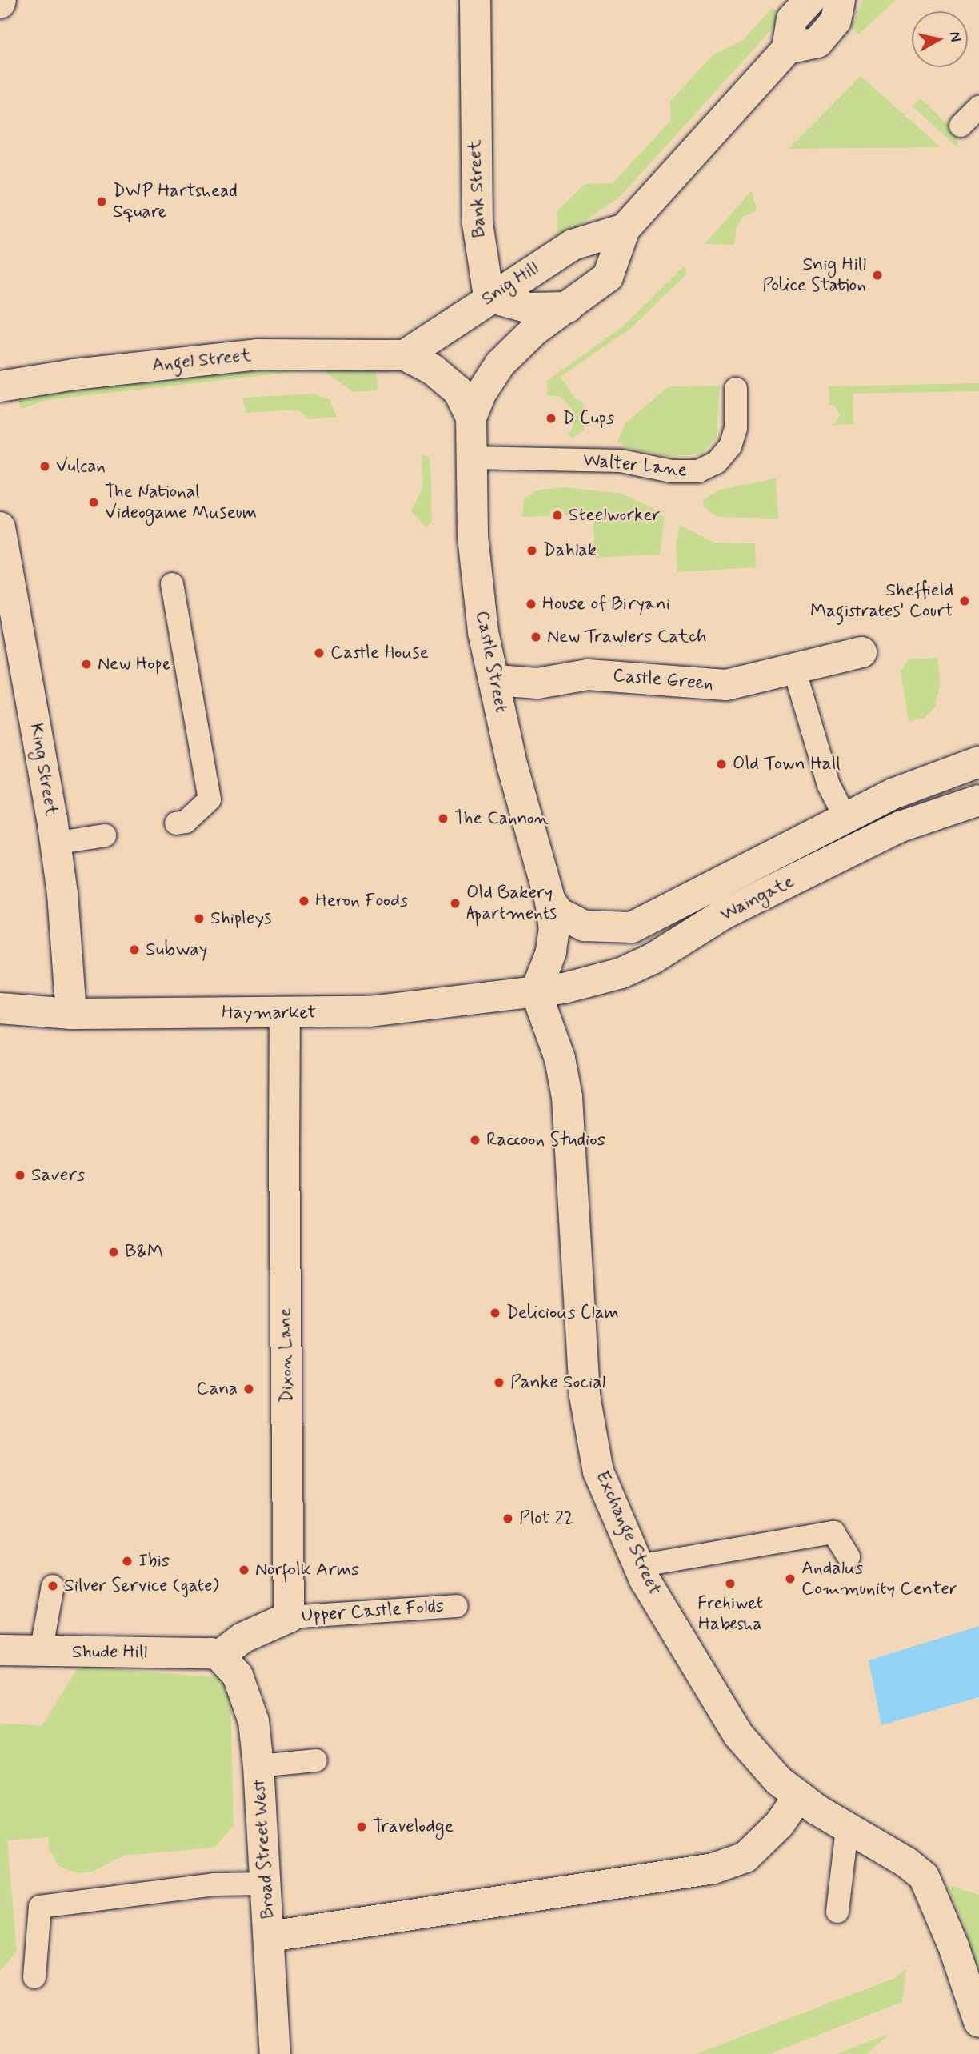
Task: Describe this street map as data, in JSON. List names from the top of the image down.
{
  "streets": {
    "street": [
      "Bank Street",
      "Snig Hill",
      "Angel Street",
      "Castle Street",
      "Castle Green",
      "King Street",
      "Waingate",
      "Haymarket",
      "Dixon Lane",
      "Exchange Street",
      "Shude Hill",
      "Broad Street West"
    ],
    "lane": ["Walter Lane", "Upper Castle Folds"]
  },
  "crossings": [
    ["Bank Street", "Snig Hill"],
    ["Snig Hill", "Angel Street"],
    ["Snig Hill", "Castle Street"],
    ["Angel Street", "Castle Street"],
    ["Walter Lane", "Castle Street"],
    ["Castle Street", "Castle Green"],
    ["Castle Street", "Waingate"],
    ["Castle Street", "Haymarket"],
    ["Castle Street", "Exchange Street"],
    ["King Street", "Haymarket"],
    ["Waingate", "Haymarket"],
    ["Waingate", "Exchange Street"],
    ["Haymarket", "Dixon Lane"],
    ["Haymarket", "Exchange Street"],
    ["Dixon Lane", "Upper Castle Folds"],
    ["Shude Hill", "Broad Street West"]
  ],
  "places": [
    "DWP Hartshead Square",
    "Snig Hill Police Station",
    "D Cups",
    "Vulcan",
    "The National Videogame Museum",
    "Steelworker",
    "Dahlak",
    "Sheffield Magistrates' Court",
    "House of Biryani",
    "New Trawlers Catch",
    "Castle House",
    "New Hope",
    "Old Town Hall",
    "The Cannon",
    "Heron Foods",
    "Old Bakery Apartments",
    "Shipleys",
    "Subway",
    "Raccoon Studios",
    "Savers",
    "B&M",
    "Delicious Clam",
    "Panke Social",
    "Cana",
    "Plot 22",
    "Ibis",
    "Norfolk Arms",
    "Andalus Community Center",
    "Frehiwet Habesha",
    "Silver Service (gate)",
    "Travelodge"
  ],
  "north": "right"
}
